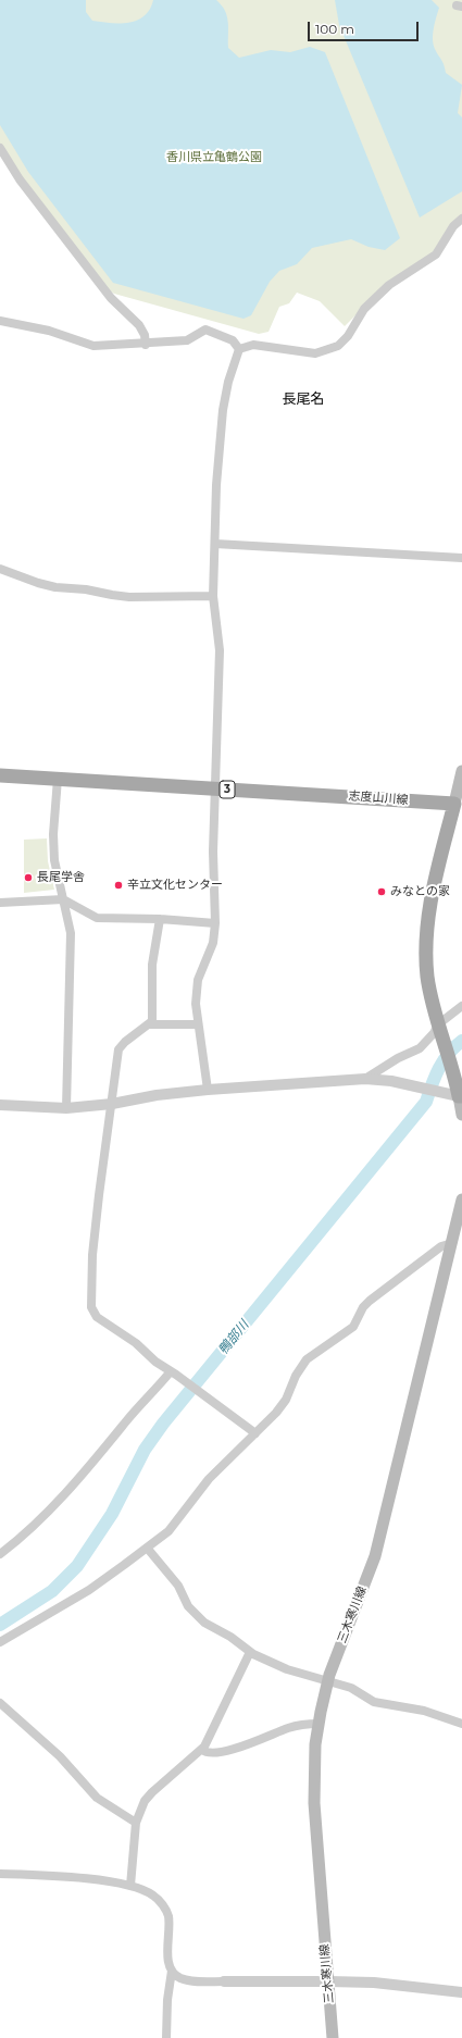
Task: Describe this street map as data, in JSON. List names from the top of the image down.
{
  "streets": {
    "main road": ["3", "志度山川線", "三木寒川線"]
  },
  "districts": ["長尾名"],
  "water": ["鴨部川"],
  "parks": ["香川県立亀鶴公園"],
  "places": ["長尾学舎", "辛立文化センター", "みなとの家"],
  "scale_bar": "100 m"
}
